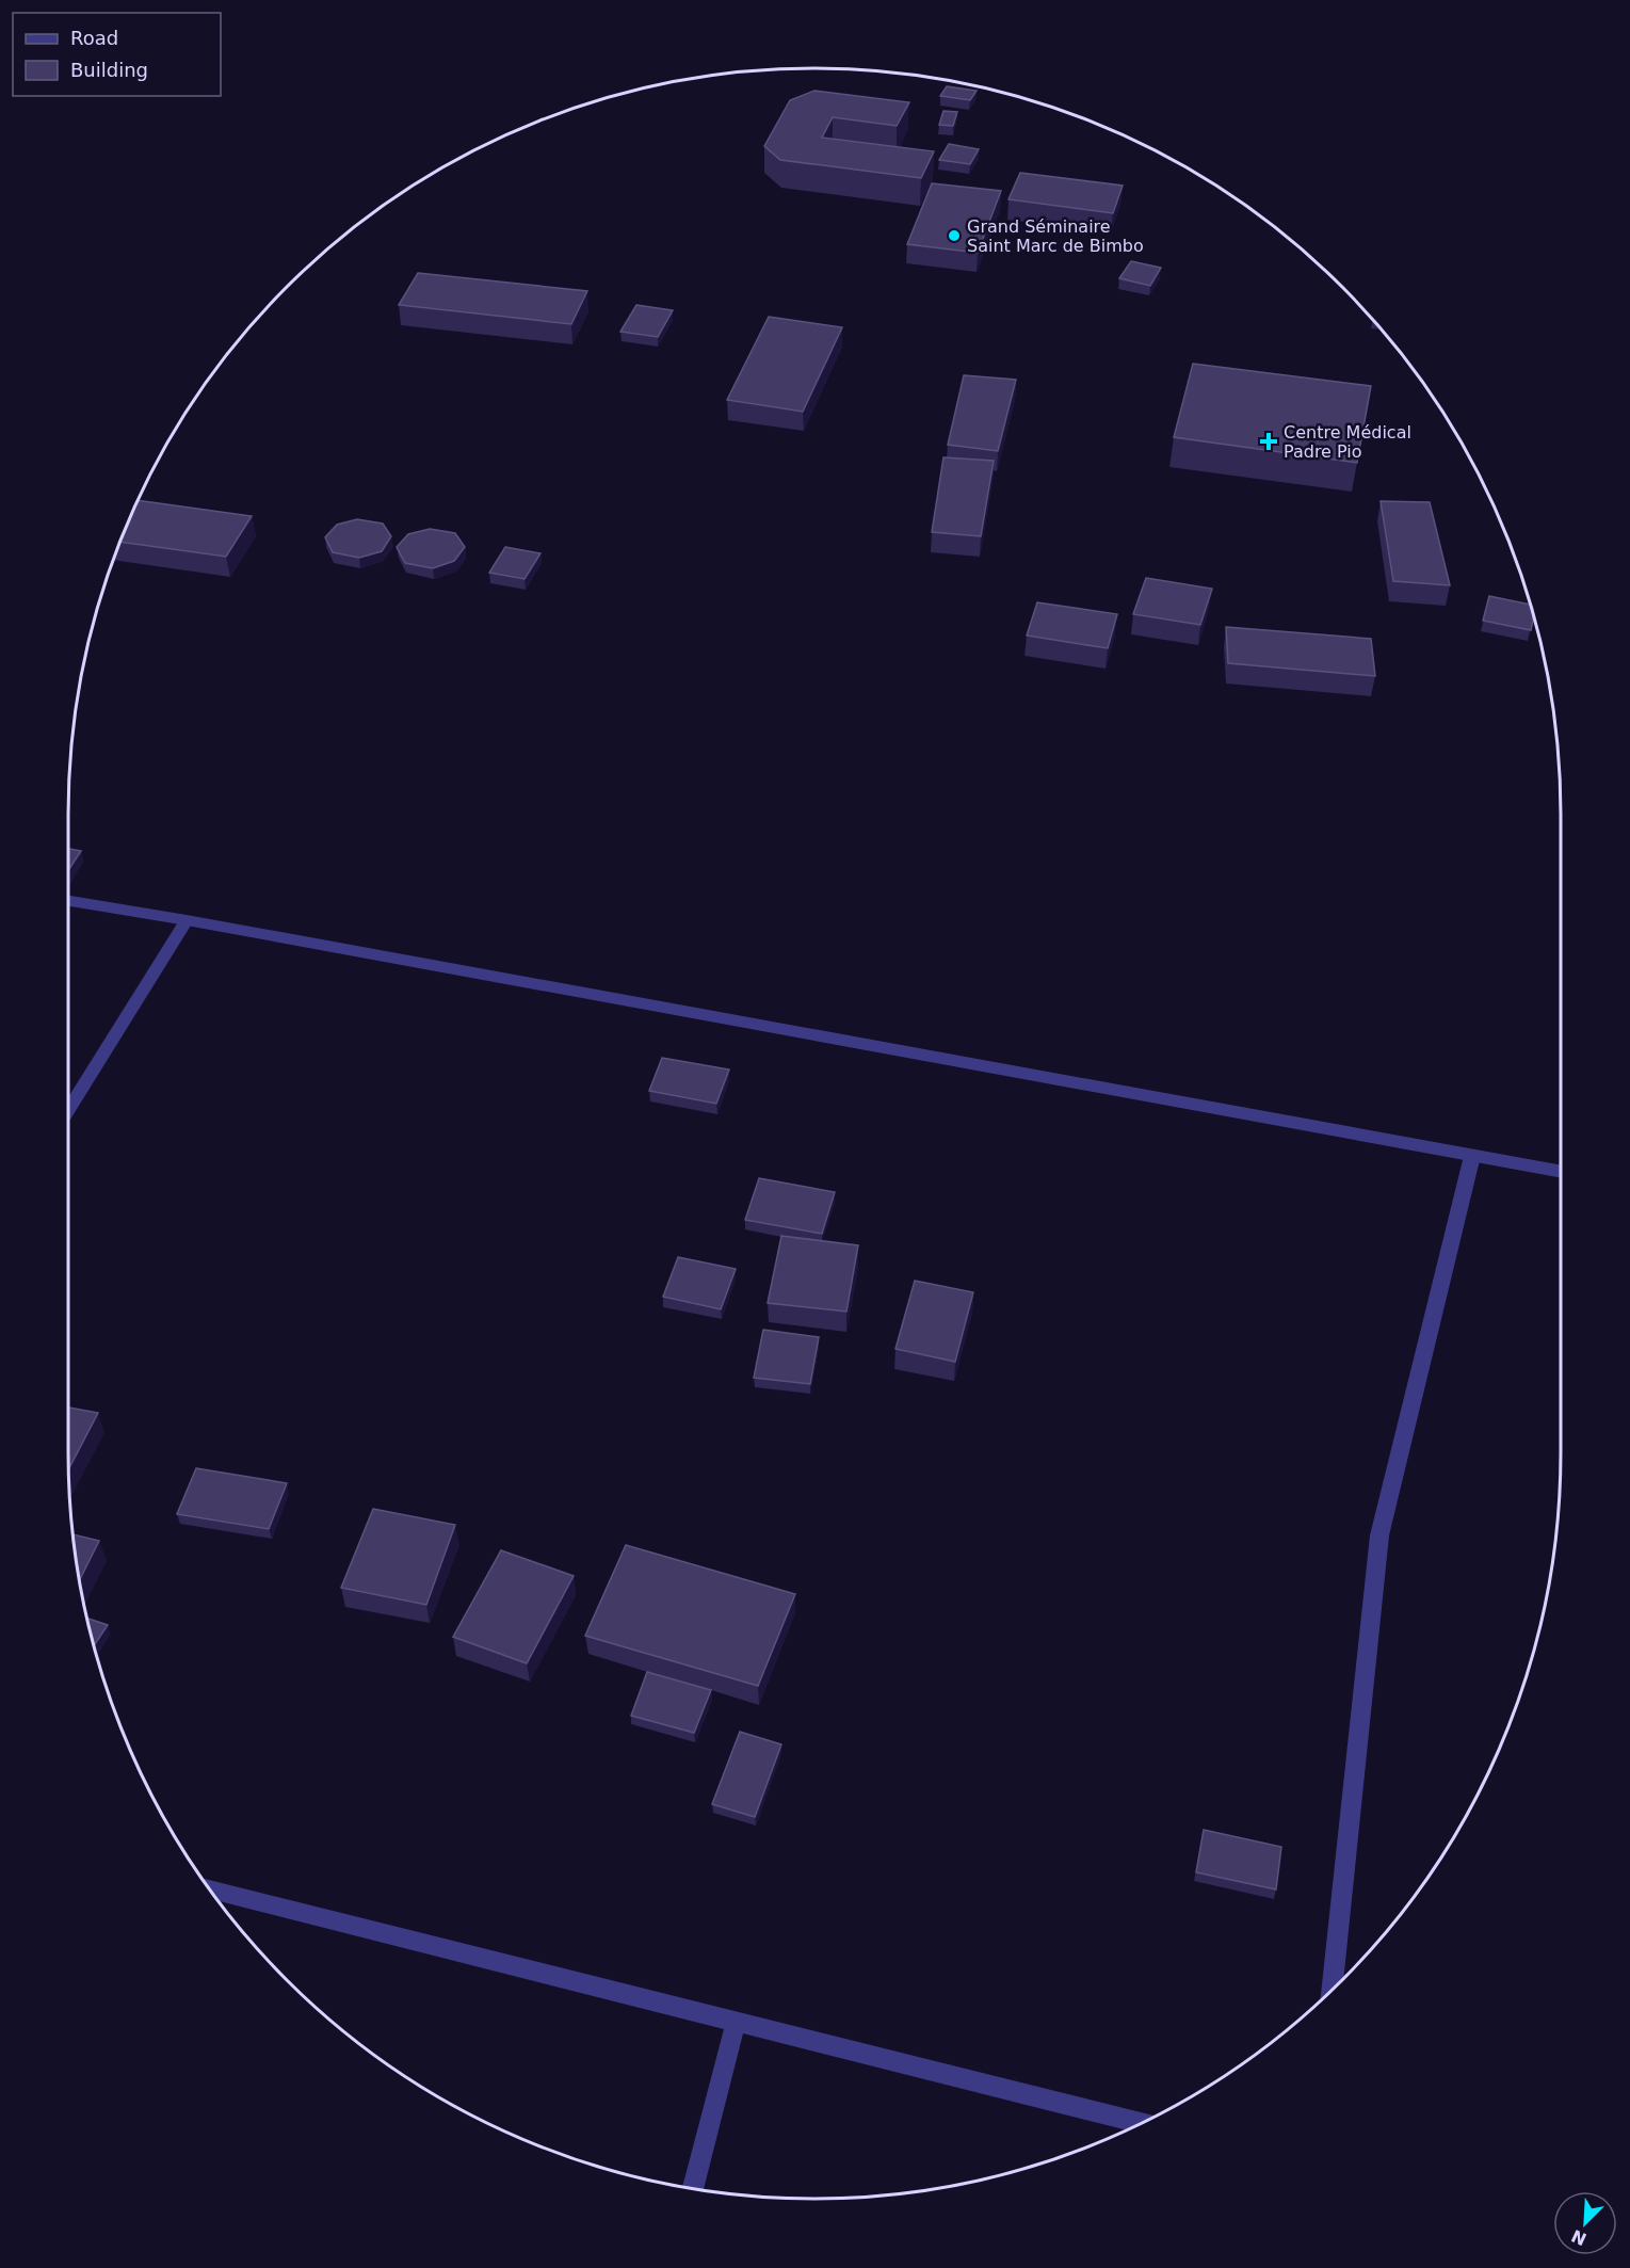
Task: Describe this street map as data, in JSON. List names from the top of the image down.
{
  "places": {
    "other": ["Grand Séminaire Saint Marc de Bimbo"],
    "health": ["Centre Médical Padre Pio"]
  },
  "legend": ["Road", "Building"],
  "north": "bottom left"
}
